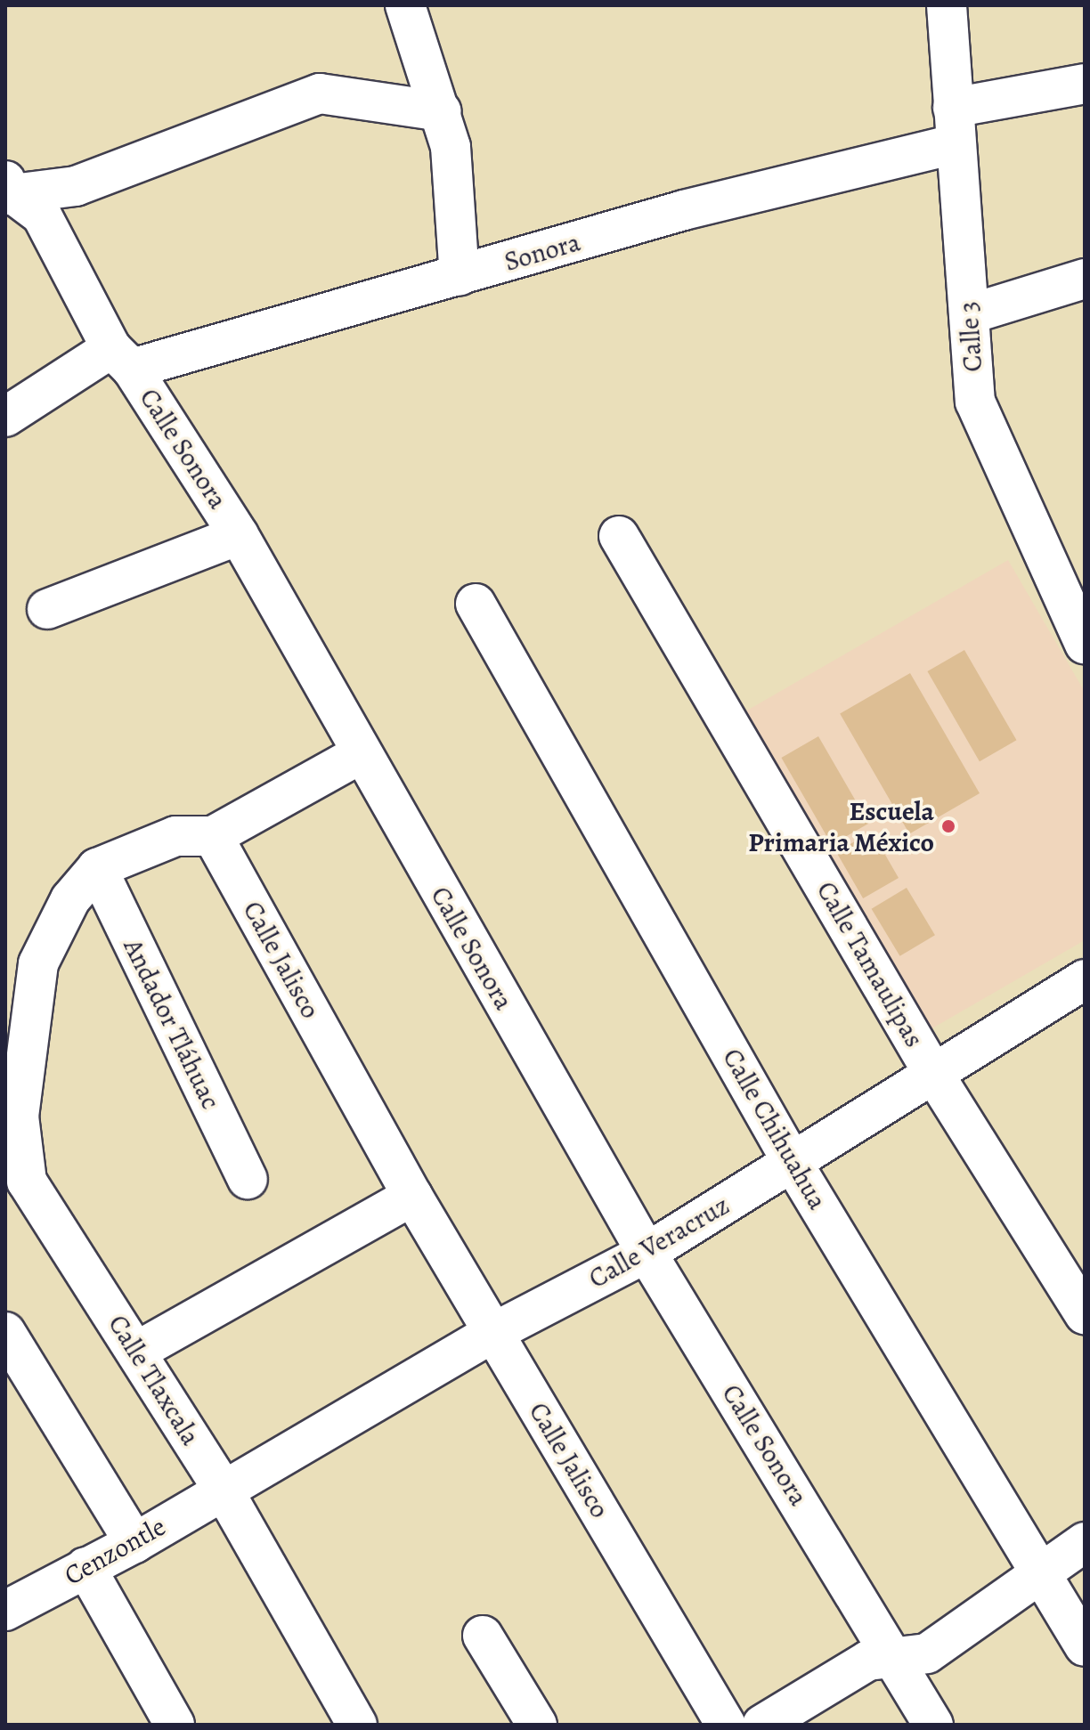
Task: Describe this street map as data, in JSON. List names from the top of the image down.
{
  "streets": {
    "street": [
      "Sonora",
      "Calle 3",
      "Calle Sonora",
      "Calle Jalisco",
      "Calle Tamaulipas",
      "Andador Tláhuac",
      "Calle Chihuahua",
      "Calle Veracruz",
      "Calle Tlaxcala",
      "Cenzontle"
    ]
  },
  "crossings": [
    ["Sonora", "Calle 3"],
    ["Sonora", "Calle Sonora"],
    ["Calle Sonora", "Calle Veracruz"],
    ["Calle Sonora", "Calle Tlaxcala"],
    ["Calle Jalisco", "Calle Veracruz"],
    ["Calle Jalisco", "Calle Tlaxcala"],
    ["Calle Tamaulipas", "Calle Veracruz"],
    ["Andador Tláhuac", "Calle Tlaxcala"],
    ["Calle Chihuahua", "Calle Veracruz"],
    ["Calle Veracruz", "Calle Tlaxcala"],
    ["Calle Veracruz", "Cenzontle"],
    ["Calle Tlaxcala", "Cenzontle"]
  ],
  "places": ["Escuela Primaria México"]
}
